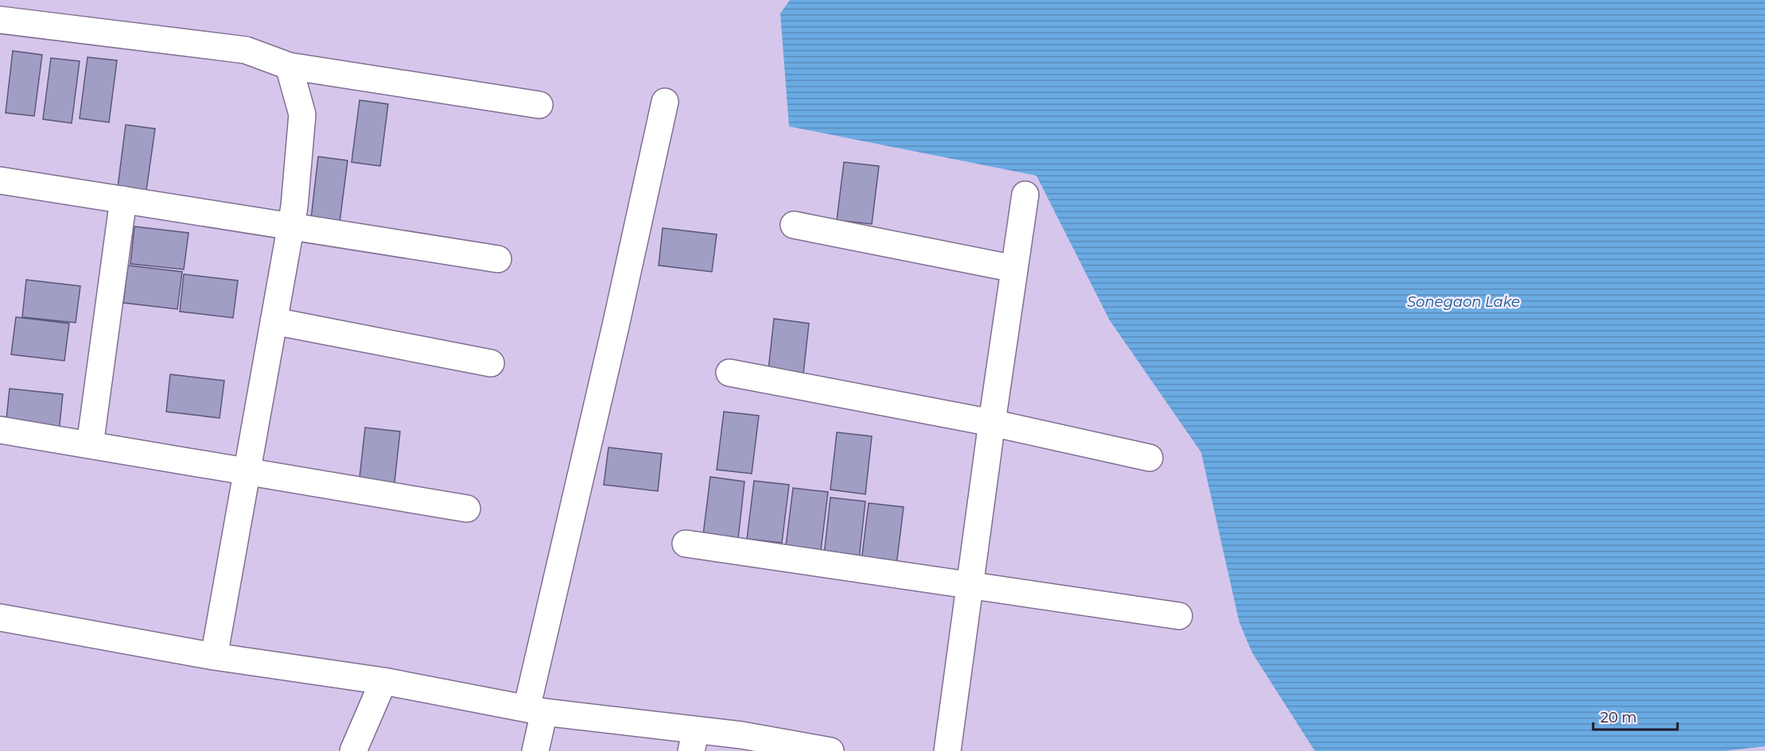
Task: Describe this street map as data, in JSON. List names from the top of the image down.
{
  "water": ["Sonegaon Lake"],
  "scale_bar": "20 m"
}
